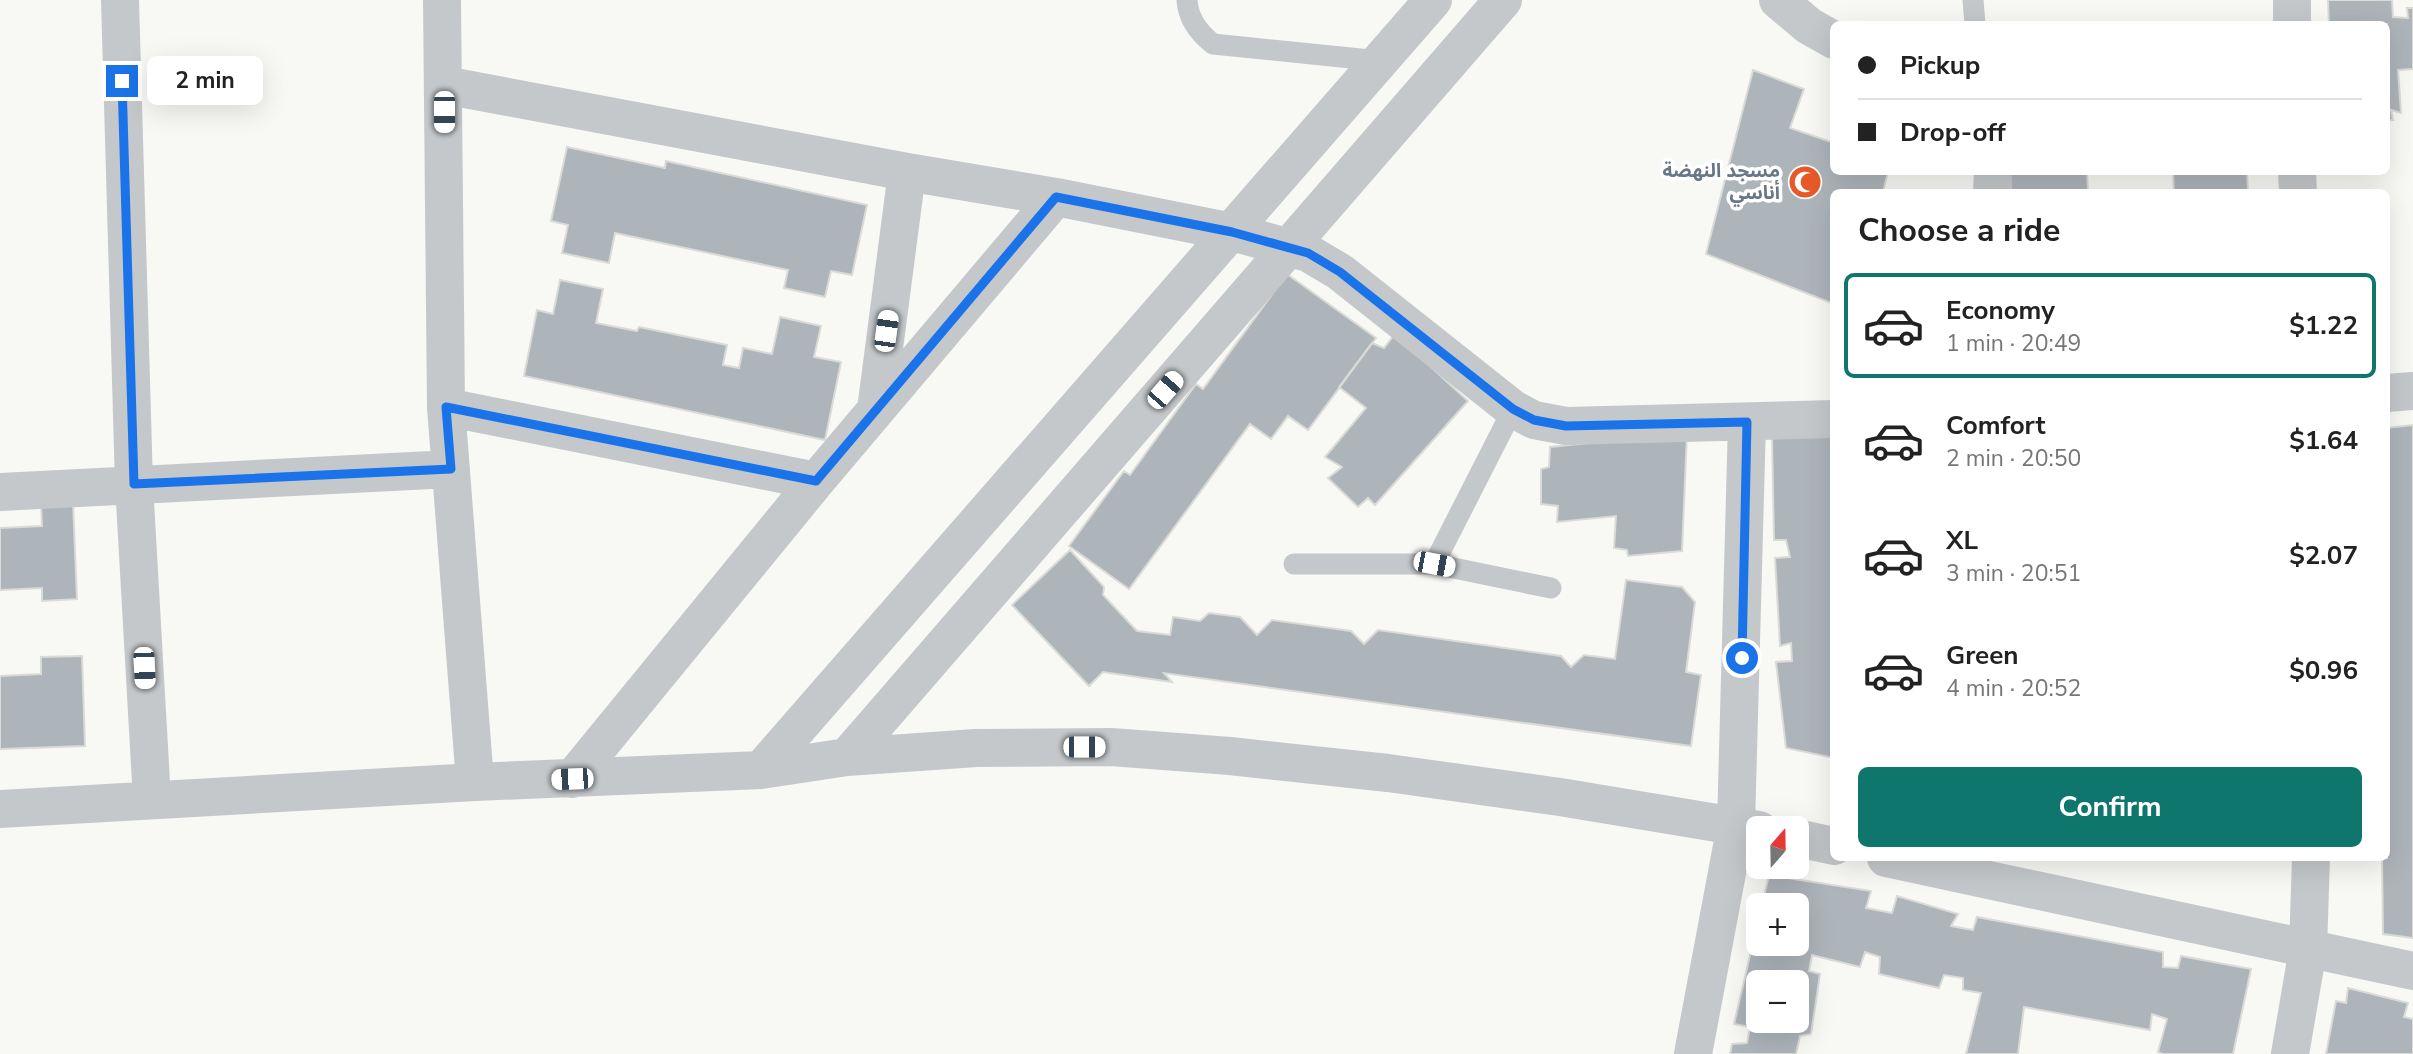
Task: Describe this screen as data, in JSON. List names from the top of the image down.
{
  "places": {
    "mosque": ["مسجد النهضة أناسي"]
  },
  "north": "top",
  "page": {
    "banner": ["Pickup", "Drop-off"],
    "bubble": "2 min",
    "heading": "Choose a ride",
    "list": [
      {
        "name": "Economy",
        "note": "1 min · 20:49",
        "value": "$1.22"
      },
      {
        "name": "Comfort",
        "note": "2 min · 20:50",
        "value": "$1.64"
      },
      {
        "name": "XL",
        "note": "3 min · 20:51",
        "value": "$2.07"
      },
      {
        "name": "Green",
        "note": "4 min · 20:52",
        "value": "$0.96"
      }
    ],
    "buttons": "Confirm",
    "map_buttons": ["+", "−"]
  }
}
